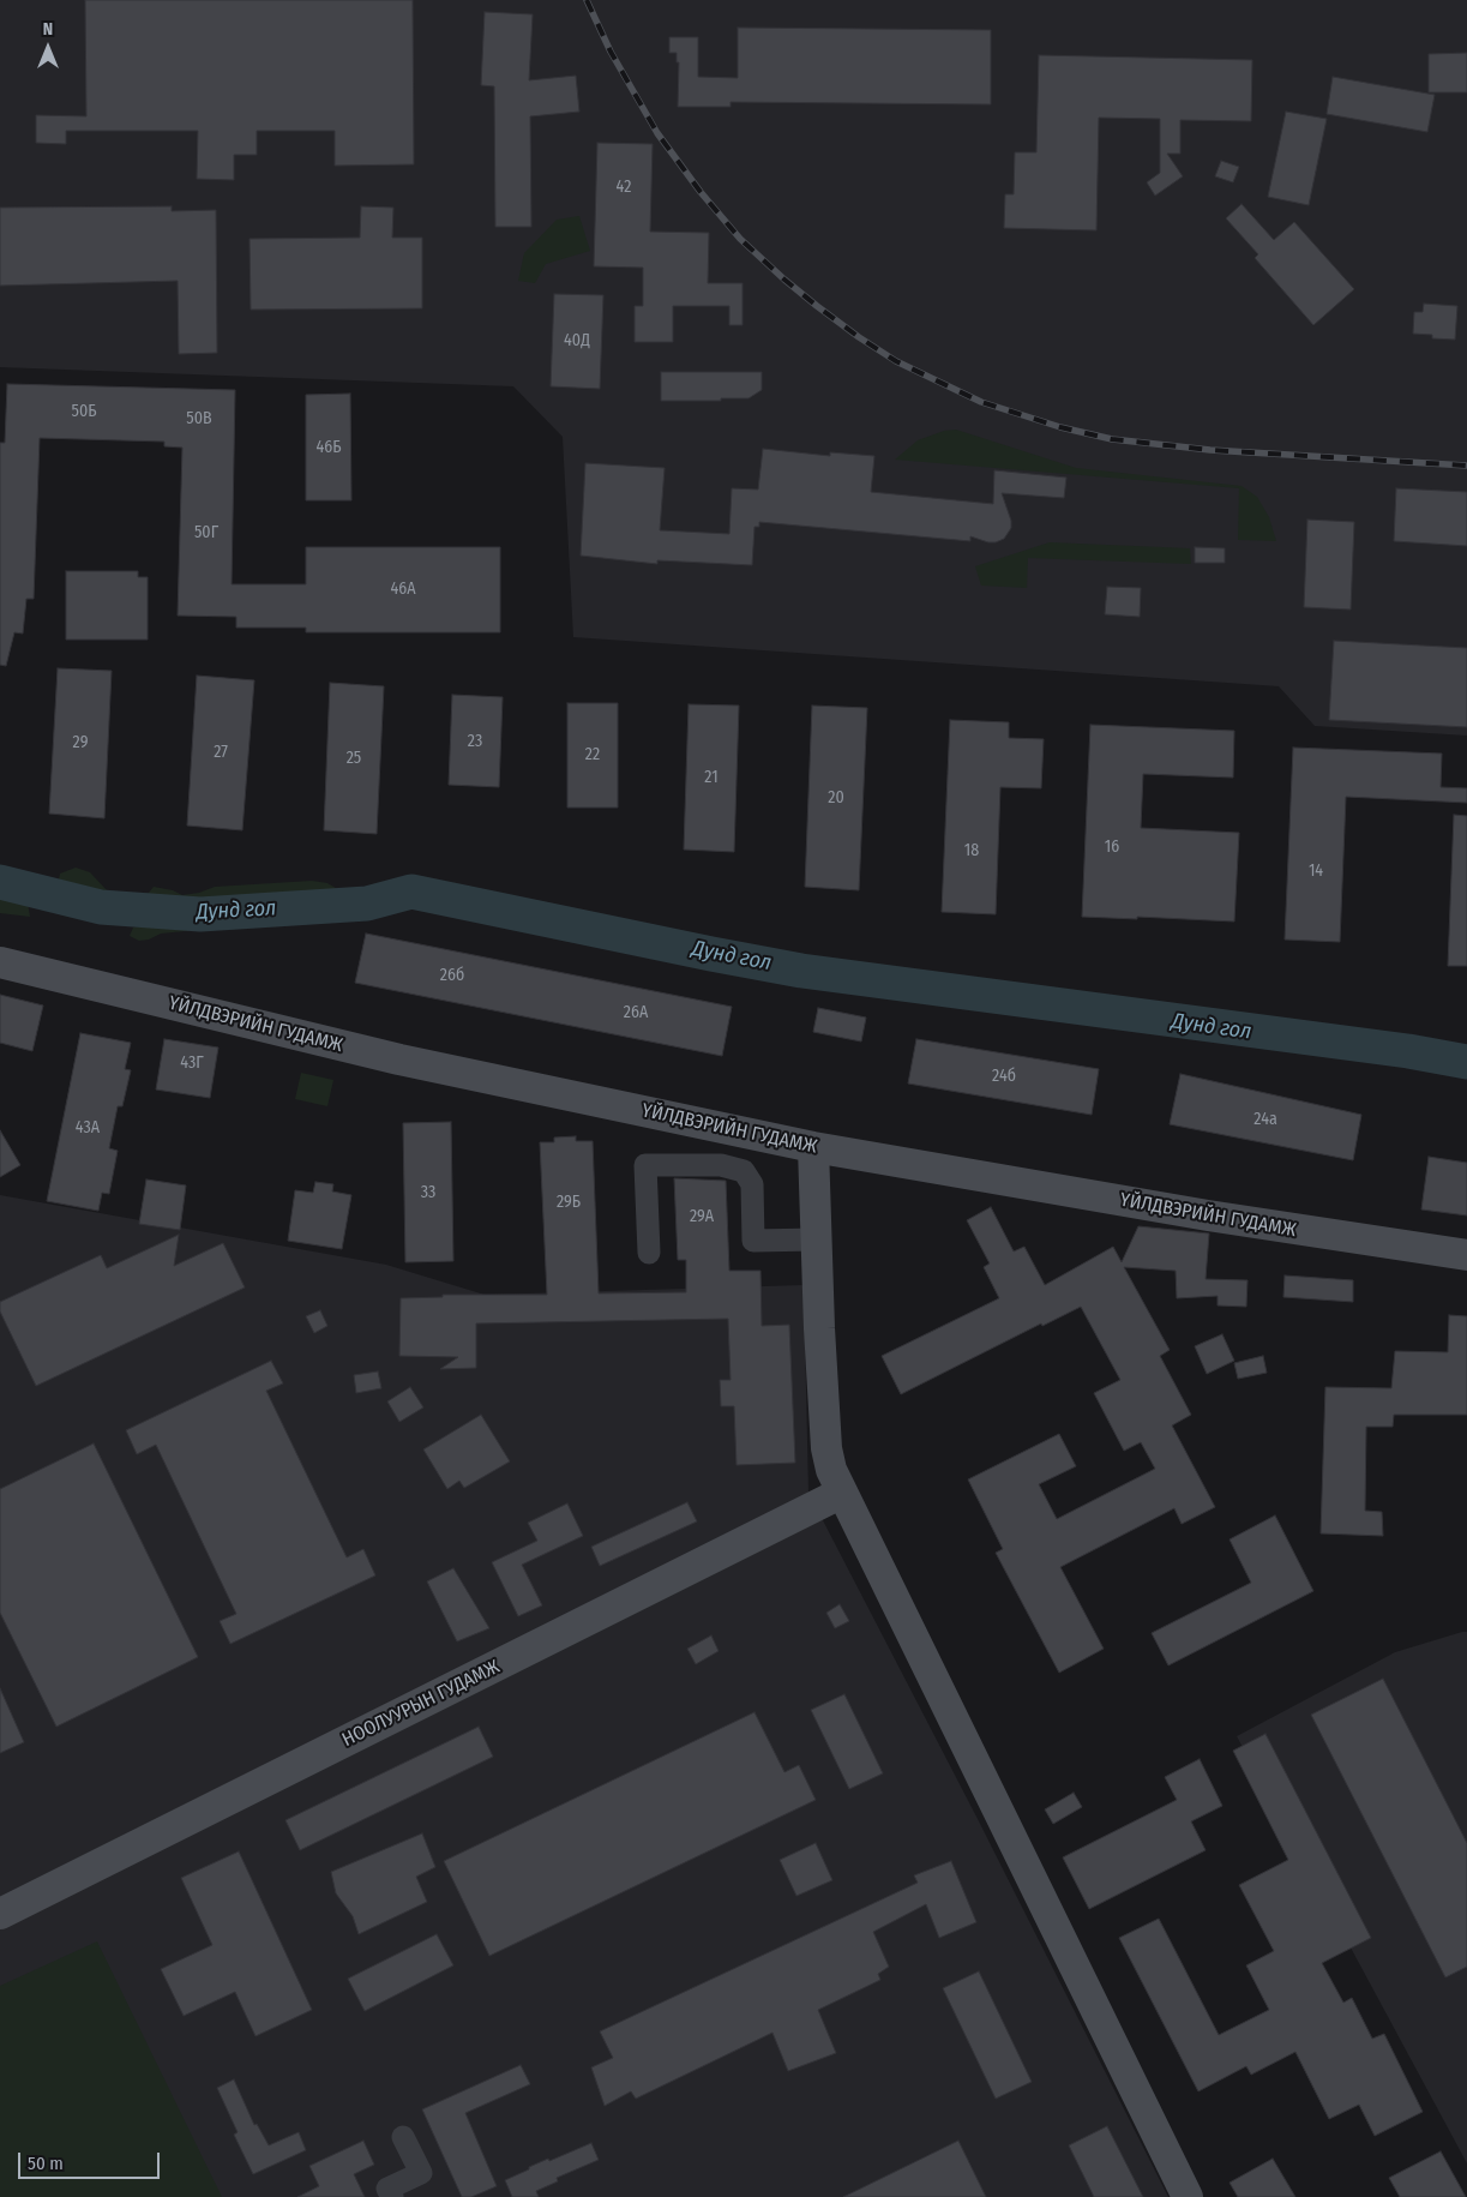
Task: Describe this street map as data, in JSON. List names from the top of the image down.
{
  "streets": {
    "main road": ["YЙЛДВЭРИЙН ГУДАМЖ", "НООЛУУРЫН ГУДАМЖ"]
  },
  "water": ["Дунд гол"],
  "house_numbers": [
    "42",
    "40Д",
    "50Б",
    "50В",
    "46Б",
    "50Г",
    "46А",
    "23",
    "29",
    "27",
    "22",
    "25",
    "21",
    "20",
    "16",
    "18",
    "14",
    "26б",
    "26А",
    "43Г",
    "24б",
    "24а",
    "43А",
    "33",
    "29Б",
    "29А"
  ],
  "scale_bar": "50 m",
  "north": "top"
}
